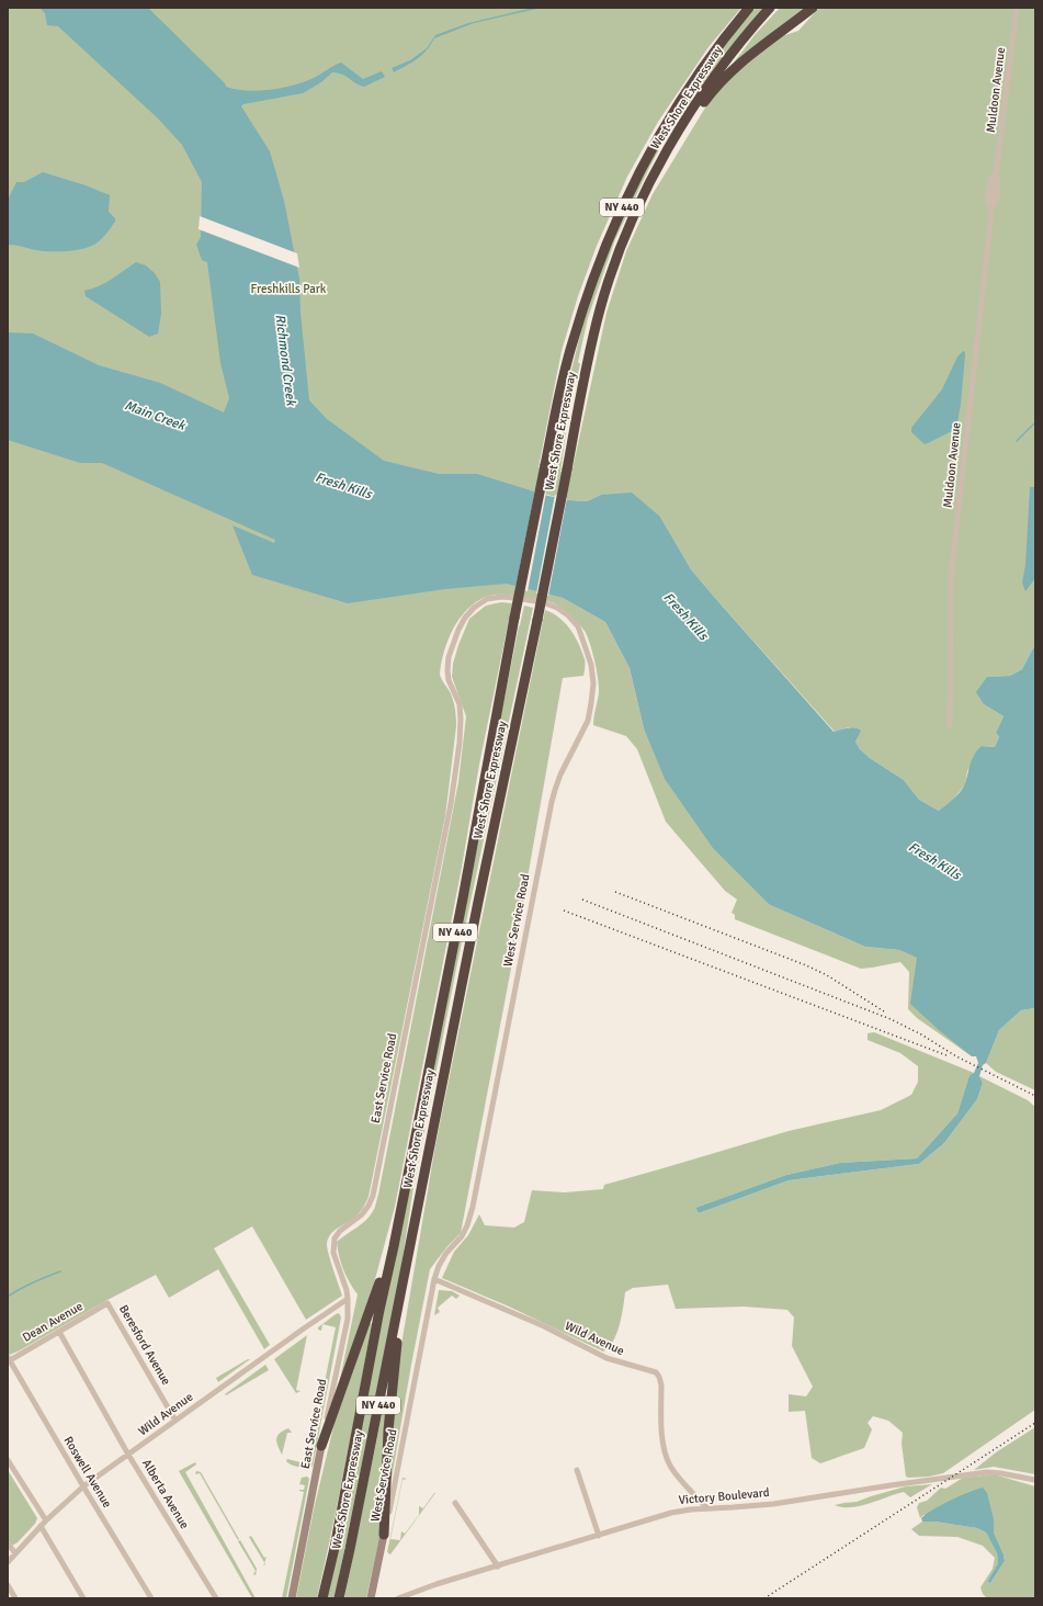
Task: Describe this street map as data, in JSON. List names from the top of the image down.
{
  "streets": {
    "highway": ["West Shore Expressway", "NY 440"],
    "main road": ["West Service Road", "East Service Road"],
    "street": [
      "Muldoon Avenue",
      "Dean Avenue",
      "Wild Avenue",
      "Beresford Avenue",
      "Roswell Avenue",
      "Alberta Avenue",
      "Victory Boulevard"
    ]
  },
  "crossings": [
    ["West Service Road", "East Service Road"],
    ["West Service Road", "Wild Avenue"],
    ["East Service Road", "Wild Avenue"],
    ["Dean Avenue", "Beresford Avenue"],
    ["Dean Avenue", "Roswell Avenue"],
    ["Dean Avenue", "Alberta Avenue"],
    ["Wild Avenue", "Beresford Avenue"],
    ["Wild Avenue", "Roswell Avenue"],
    ["Wild Avenue", "Alberta Avenue"],
    ["Wild Avenue", "Victory Boulevard"]
  ],
  "water": ["Richmond Creek", "Main Creek", "Fresh Kills"],
  "parks": ["Freshkills Park"]
}
